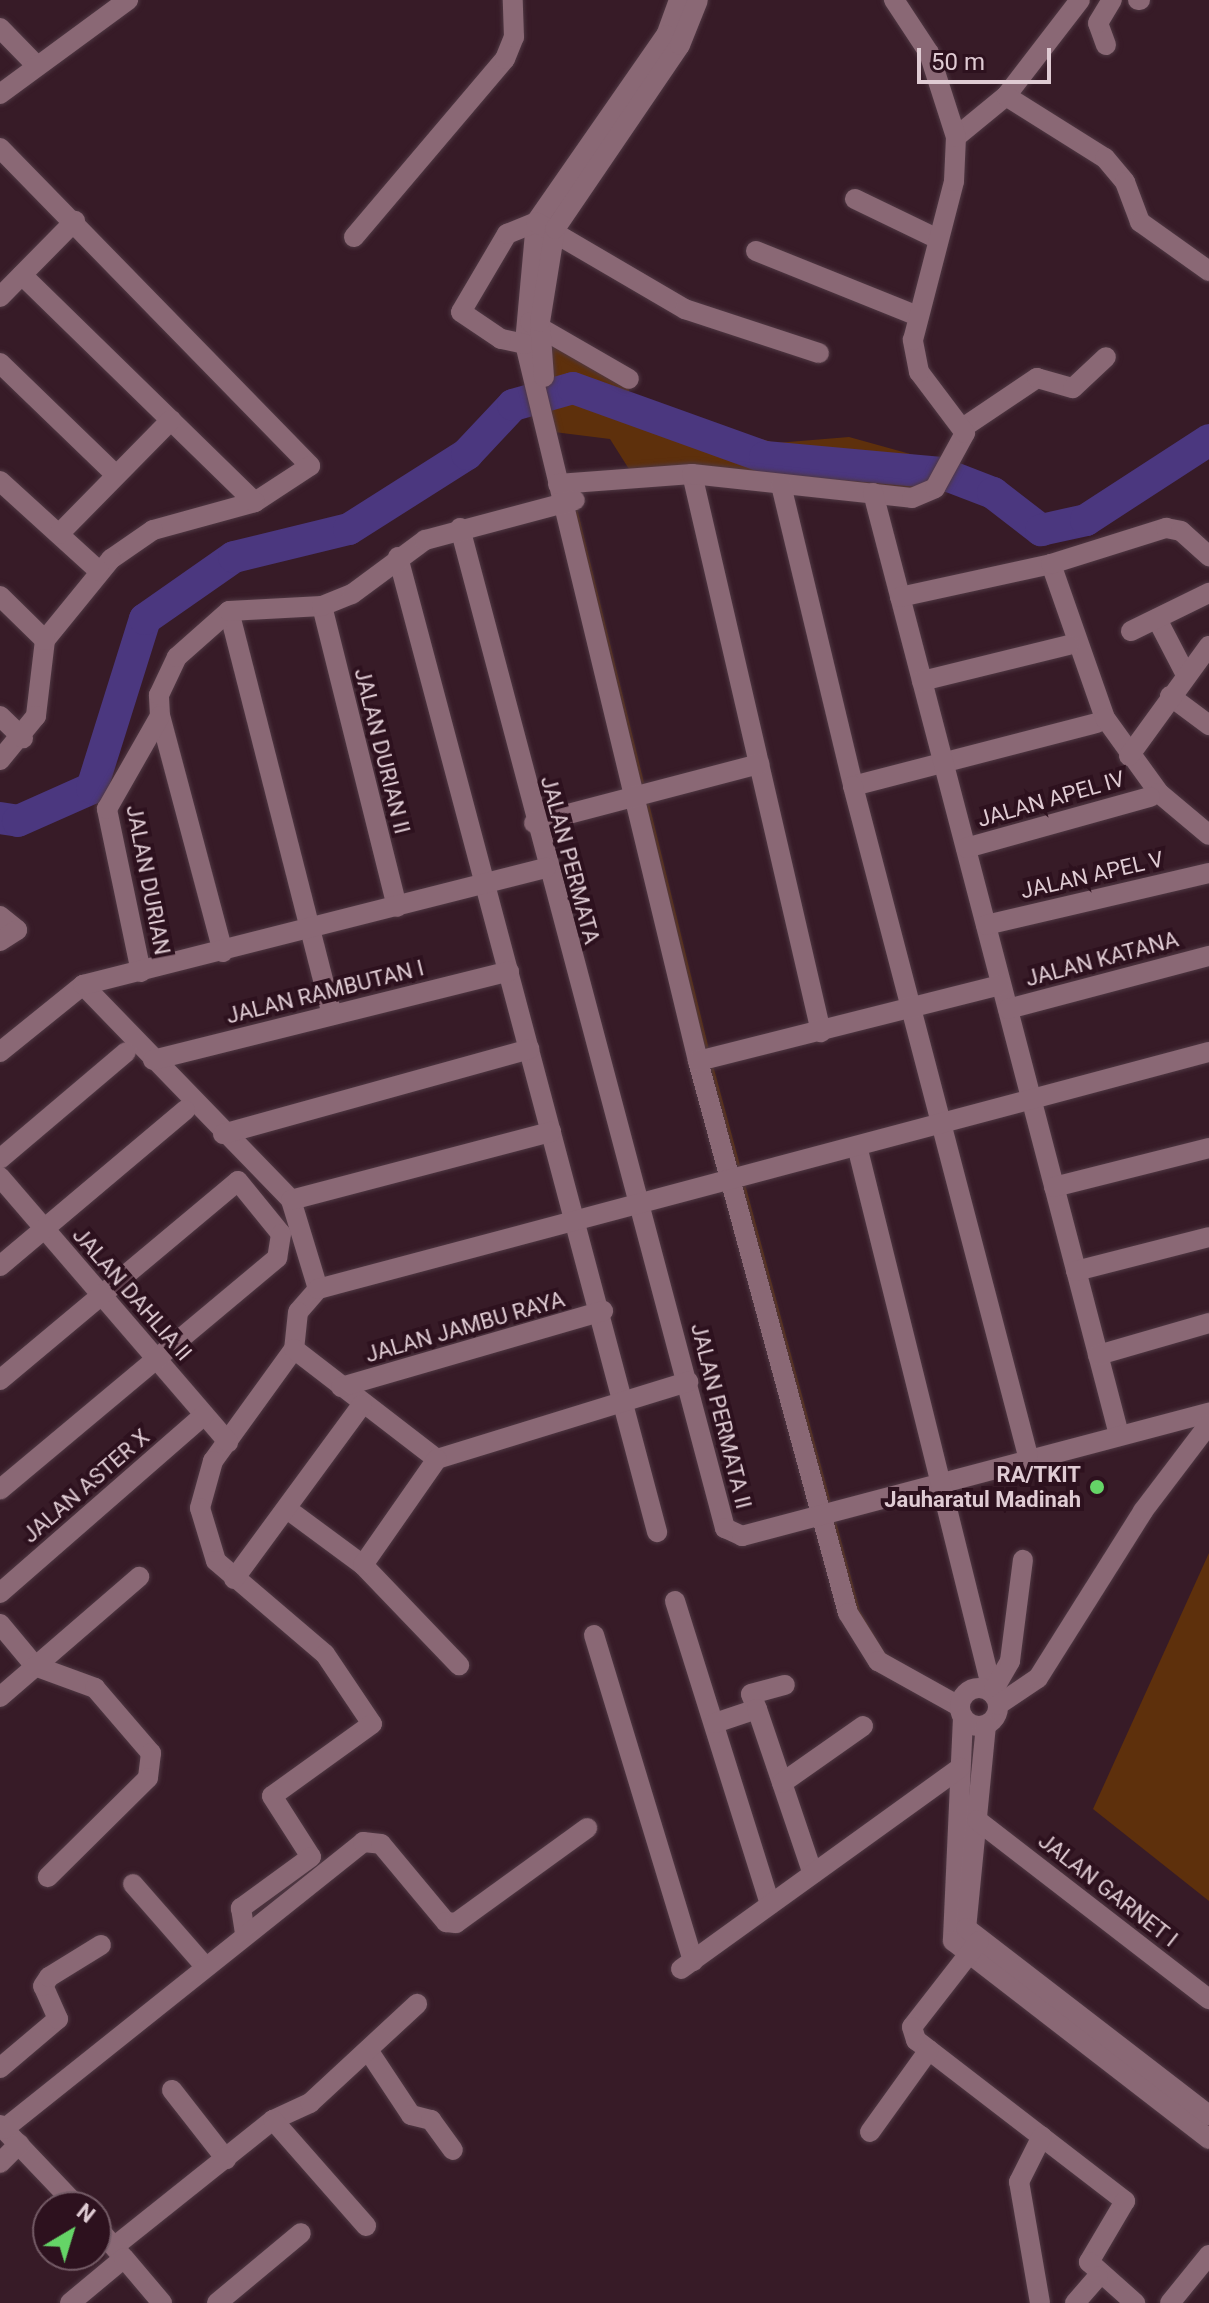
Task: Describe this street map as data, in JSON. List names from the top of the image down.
{
  "streets": {
    "street": [
      "JALAN DURIAN II",
      "JALAN APEL IV",
      "JALAN PERMATA",
      "JALAN APEL V",
      "JALAN DURIAN",
      "JALAN KATANA",
      "JALAN RAMBUTAN I",
      "JALAN DAHLIA II",
      "JALAN JAMBU RAYA",
      "JALAN PERMATA II",
      "JALAN ASTER X",
      "JALAN GARNET I"
    ]
  },
  "crossings": [
    ["JALAN PERMATA", "JALAN PERMATA II"],
    ["JALAN DAHLIA II", "JALAN ASTER X"]
  ],
  "places": ["RA/TKIT Jauharatul Madinah"],
  "scale_bar": "50 m",
  "north": "top right"
}
